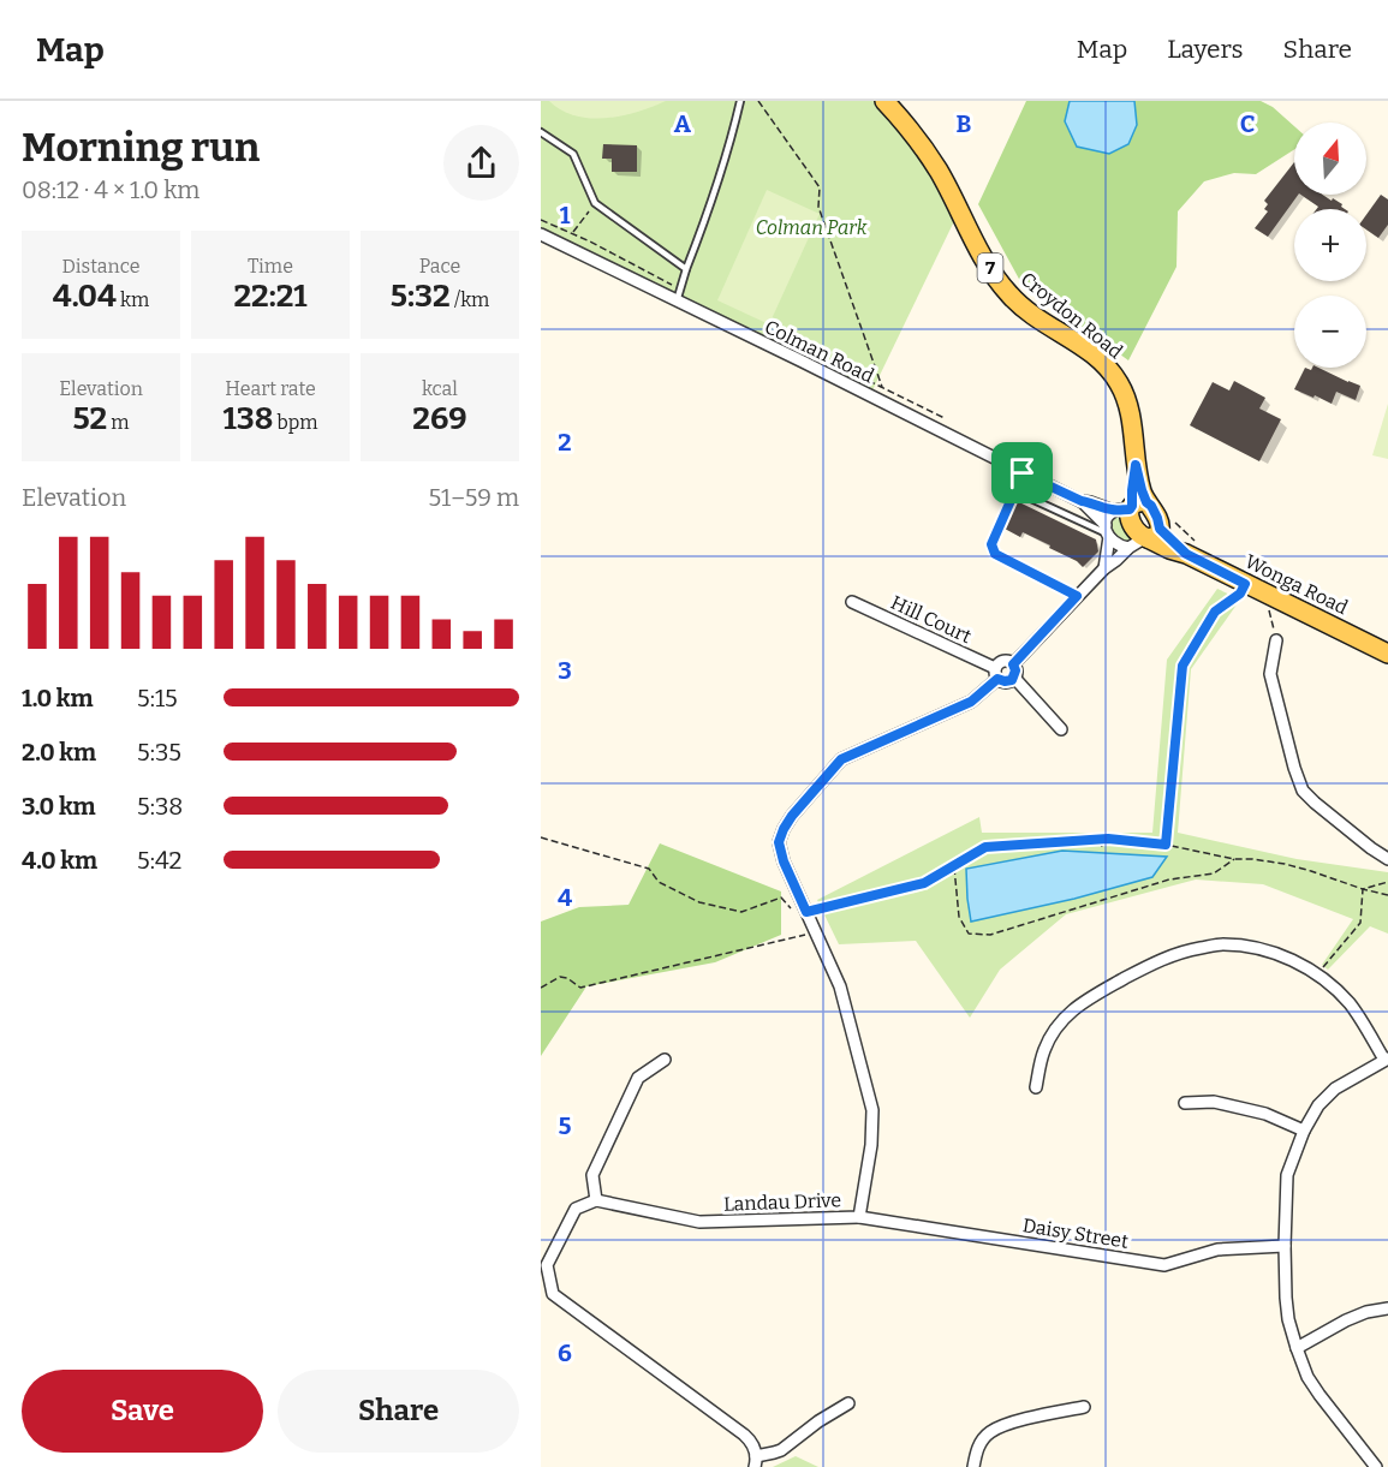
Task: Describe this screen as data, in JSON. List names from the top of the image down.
{
  "streets": {
    "main road": ["7", "Croydon Road", "Wonga Road"],
    "street": [
      "Colman Road",
      "Hill Court",
      "Landau Drive",
      "Daisy Street"
    ]
  },
  "crossings": [
    ["7", "Croydon Road"],
    ["7", "Colman Road"],
    ["7", "Wonga Road"],
    ["Croydon Road", "Colman Road"],
    ["Colman Road", "Wonga Road"],
    ["Hill Court", "Landau Drive"],
    ["Landau Drive", "Daisy Street"]
  ],
  "parks": ["Colman Park"],
  "north": "top",
  "page": {
    "header": "Map",
    "nav": ["Map", "Layers", "Share"],
    "heading": ["Morning run", "08:12 · 4 × 1.0 km"],
    "map_buttons": ["+", "−"],
    "stats": [
      ["Distance", "4.04 km"],
      ["Time", "22:21"],
      ["Pace", "5:32 /km"],
      ["Elevation", "52 m"],
      ["Heart rate", "138 bpm"],
      ["kcal", "269"]
    ],
    "chart": ["Elevation", "51–59 m"],
    "list": [
      {
        "name": "1.0 km",
        "note": "5:15"
      },
      {
        "name": "2.0 km",
        "note": "5:35"
      },
      {
        "name": "3.0 km",
        "note": "5:38"
      },
      {
        "name": "4.0 km",
        "note": "5:42"
      }
    ],
    "buttons": ["Save", "Share"]
  },
  "grid": {
    "columns": ["A", "B", "C"],
    "rows": [
      "1",
      "2",
      "3",
      "4",
      "5",
      "6"
    ]
  }
}
